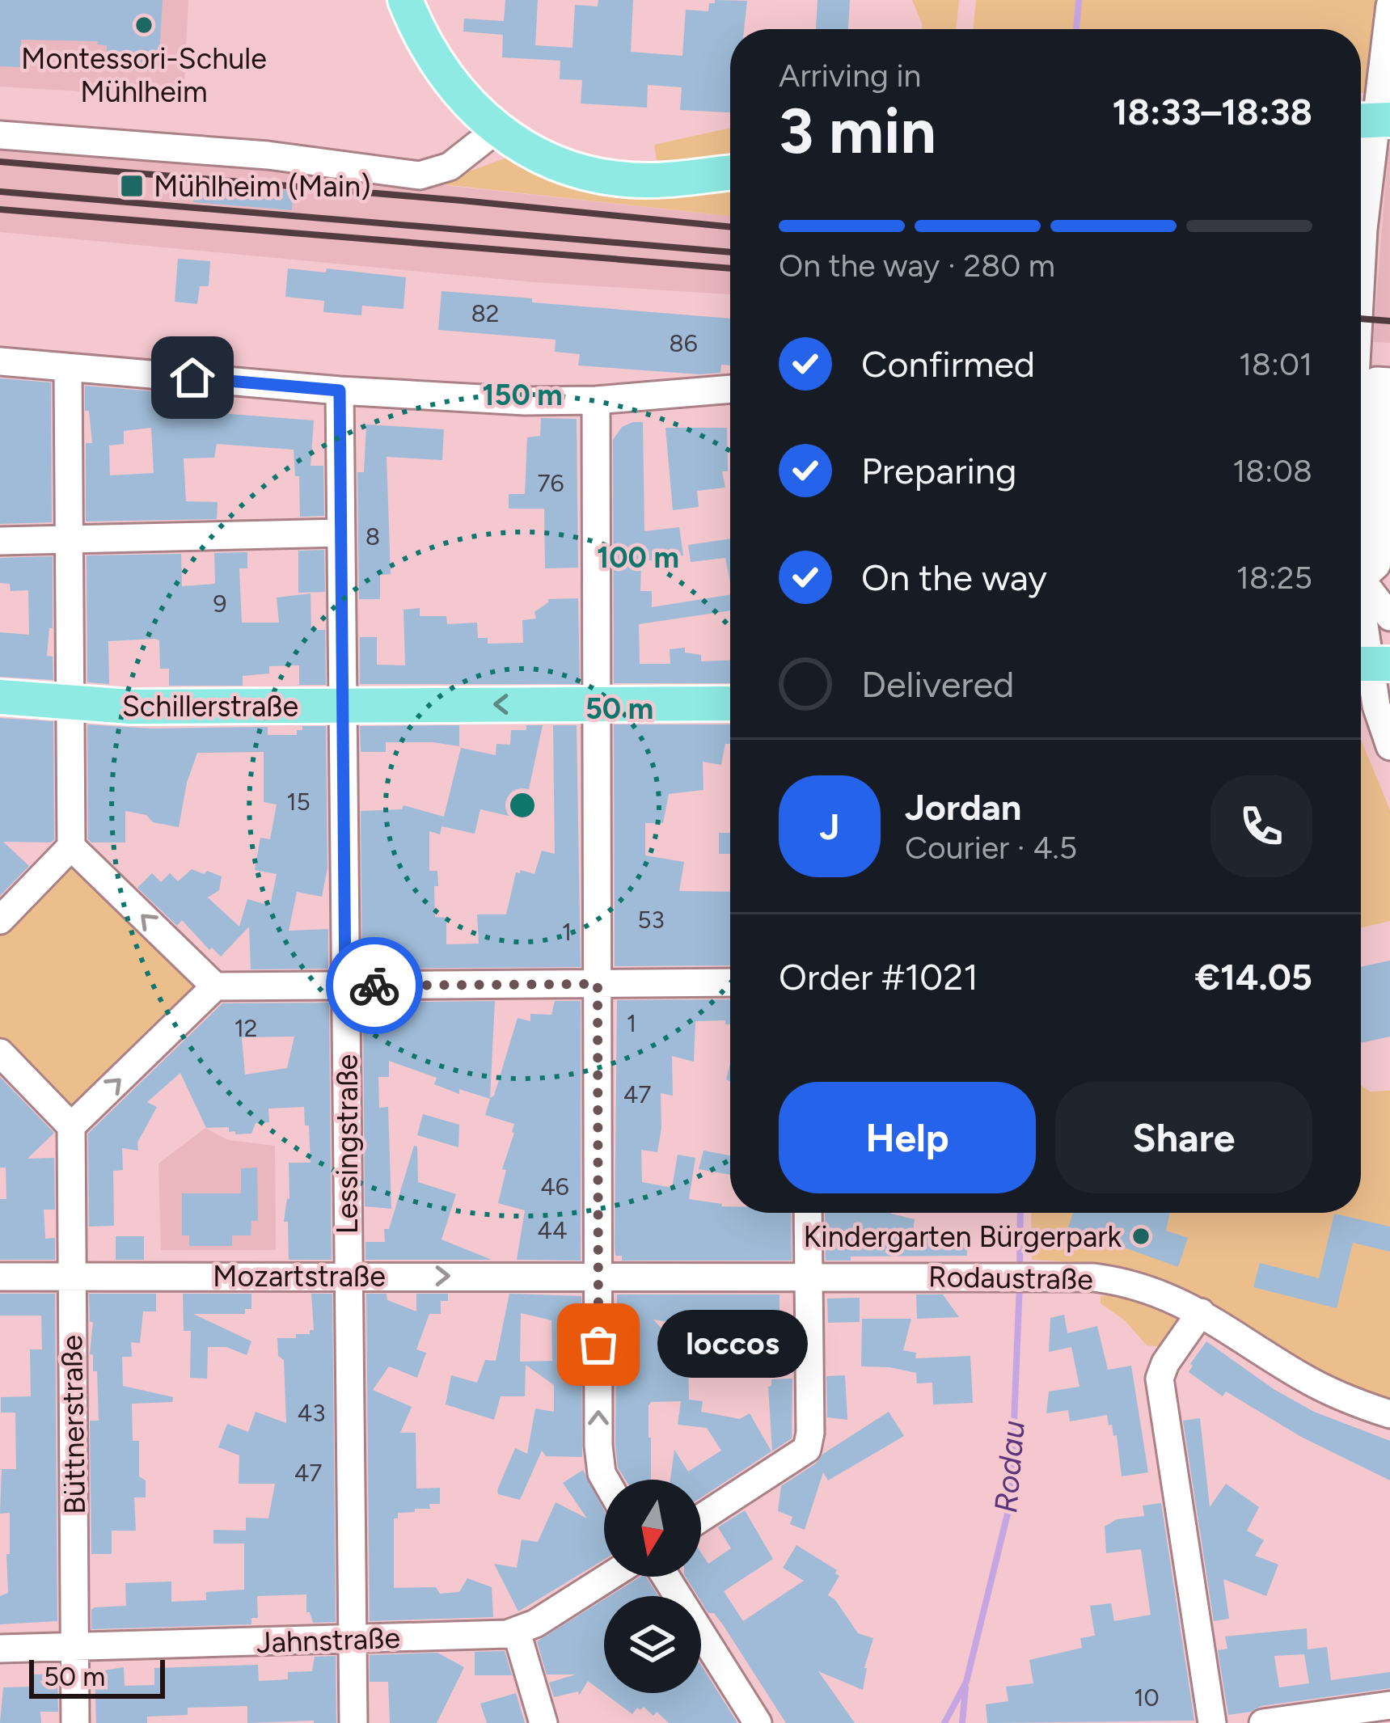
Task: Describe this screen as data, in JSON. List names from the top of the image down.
{
  "streets": {
    "main road": ["Schillerstraße"],
    "street": [
      "Lessingstraße",
      "Mozartstraße",
      "Rodaustraße",
      "Büttnerstraße",
      "Jahnstraße"
    ]
  },
  "crossings": [
    ["Schillerstraße", "Lessingstraße"],
    ["Lessingstraße", "Mozartstraße"],
    ["Lessingstraße", "Jahnstraße"],
    ["Mozartstraße", "Rodaustraße"],
    ["Mozartstraße", "Büttnerstraße"],
    ["Büttnerstraße", "Jahnstraße"]
  ],
  "one_way": ["Mozartstraße"],
  "water": ["Rodau"],
  "places": {
    "other": ["Montessori-Schule Mühlheim", "Kindergarten Bürgerpark", "loccos"],
    "transit": ["Mühlheim (Main)"]
  },
  "house_numbers": [
    "82",
    "86",
    "76",
    "8",
    "9",
    "15",
    "53",
    "1",
    "1",
    "12",
    "47",
    "46",
    "44",
    "43",
    "47",
    "10"
  ],
  "scale_bar": "50 m",
  "north": "bottom",
  "page": {
    "heading": ["3 min", "Arriving in", "18:33–18:38"],
    "panel": [
      "Jordan",
      "Courier · 4.5",
      "Order #1021",
      "€14.05"
    ],
    "bar": "On the way · 280 m",
    "list": [
      ["Confirmed", "18:01"],
      ["Preparing", "18:08"],
      ["On the way", "18:25"],
      "Delivered"
    ],
    "round": "J",
    "buttons": ["Help", "Share"],
    "bubble": "loccos",
    "scale": "50 m"
  },
  "rings": ["150 m", "100 m", "50 m"]
}
